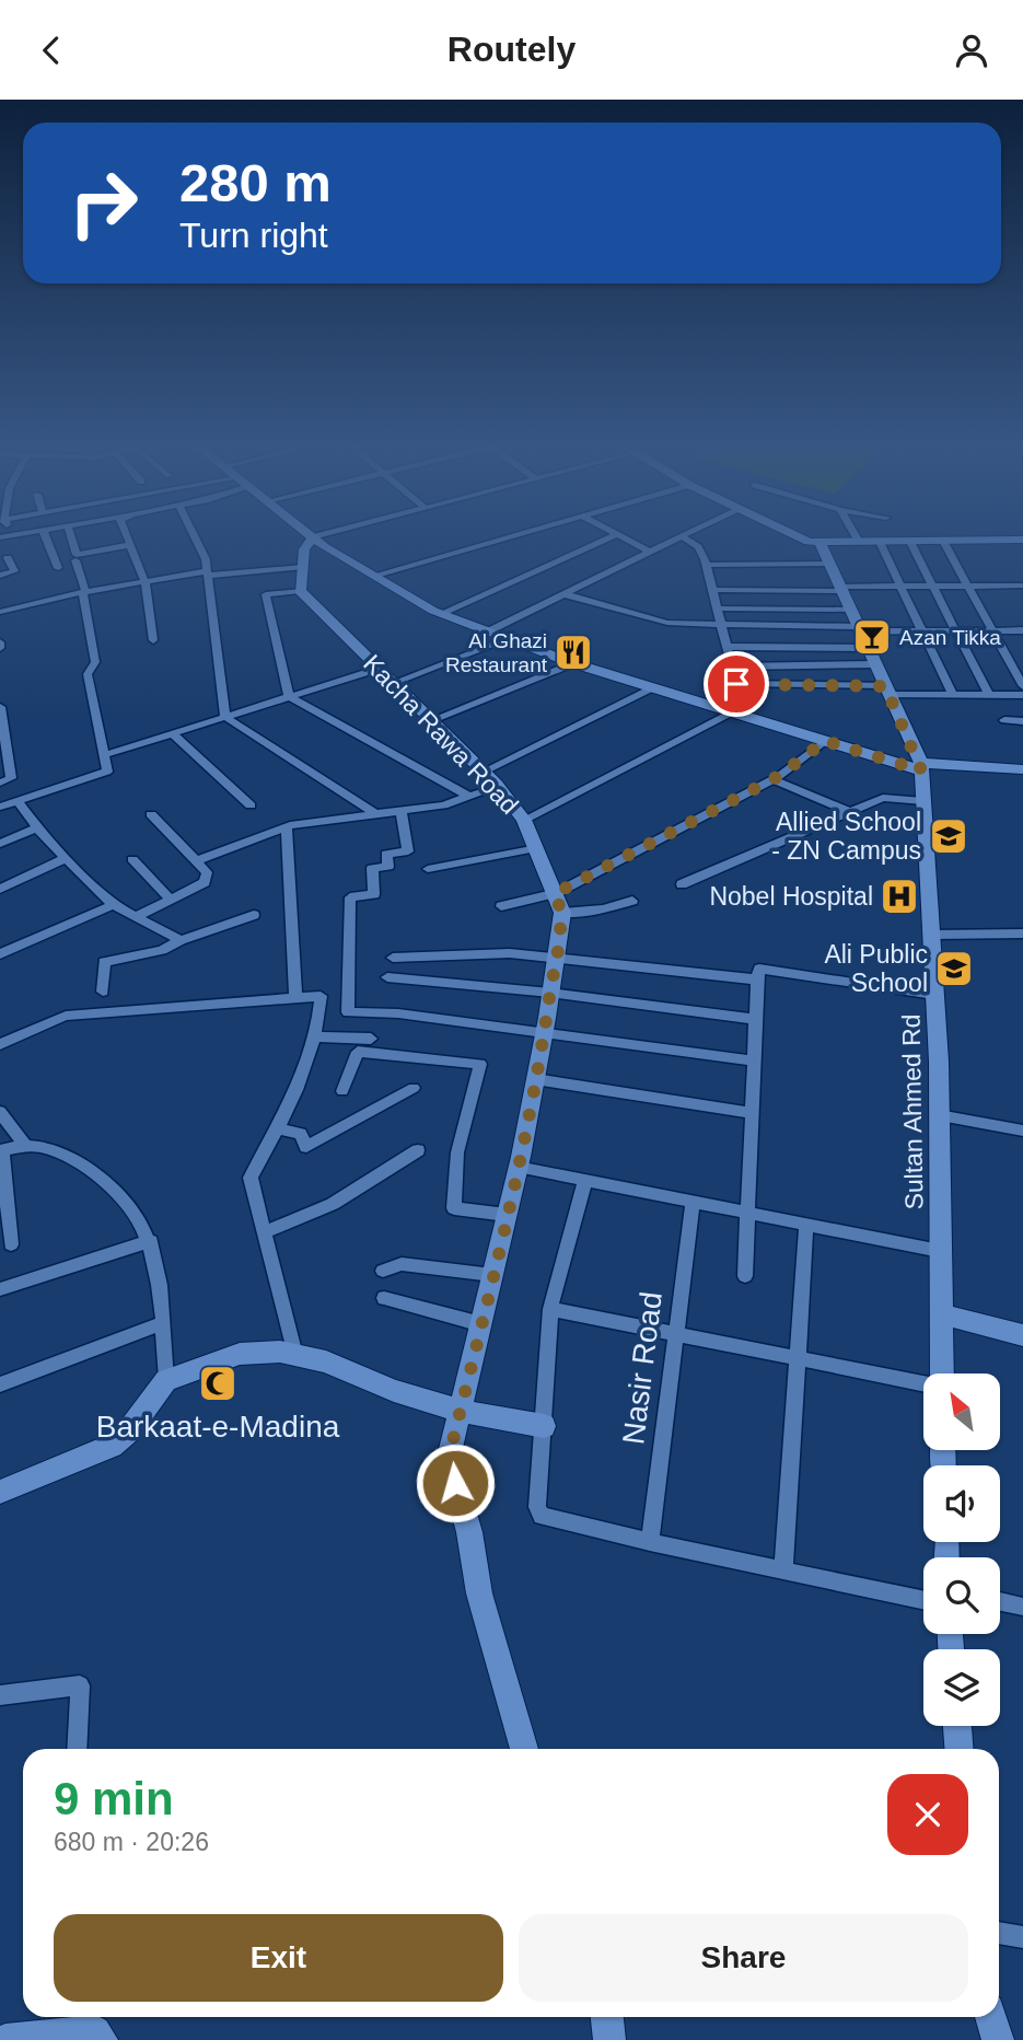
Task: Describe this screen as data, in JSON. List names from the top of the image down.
{
  "streets": {
    "street": ["Kacha Rawa Road", "Sultan Ahmed Rd", "Nasir Road"]
  },
  "places": {
    "bar": ["Azan Tikka"],
    "restaurant": ["Al Ghazi Restaurant"],
    "school or university": ["Allied School - ZN Campus", "Ali Public School"],
    "hospital": ["Nobel Hospital"],
    "mosque": ["Barkaat-e-Madina"]
  },
  "north": "top left",
  "page": {
    "header": "Routely",
    "turn": ["280 m", "Turn right"],
    "heading": ["9 min", "680 m · 20:26"],
    "buttons": ["Exit", "Share"]
  }
}
